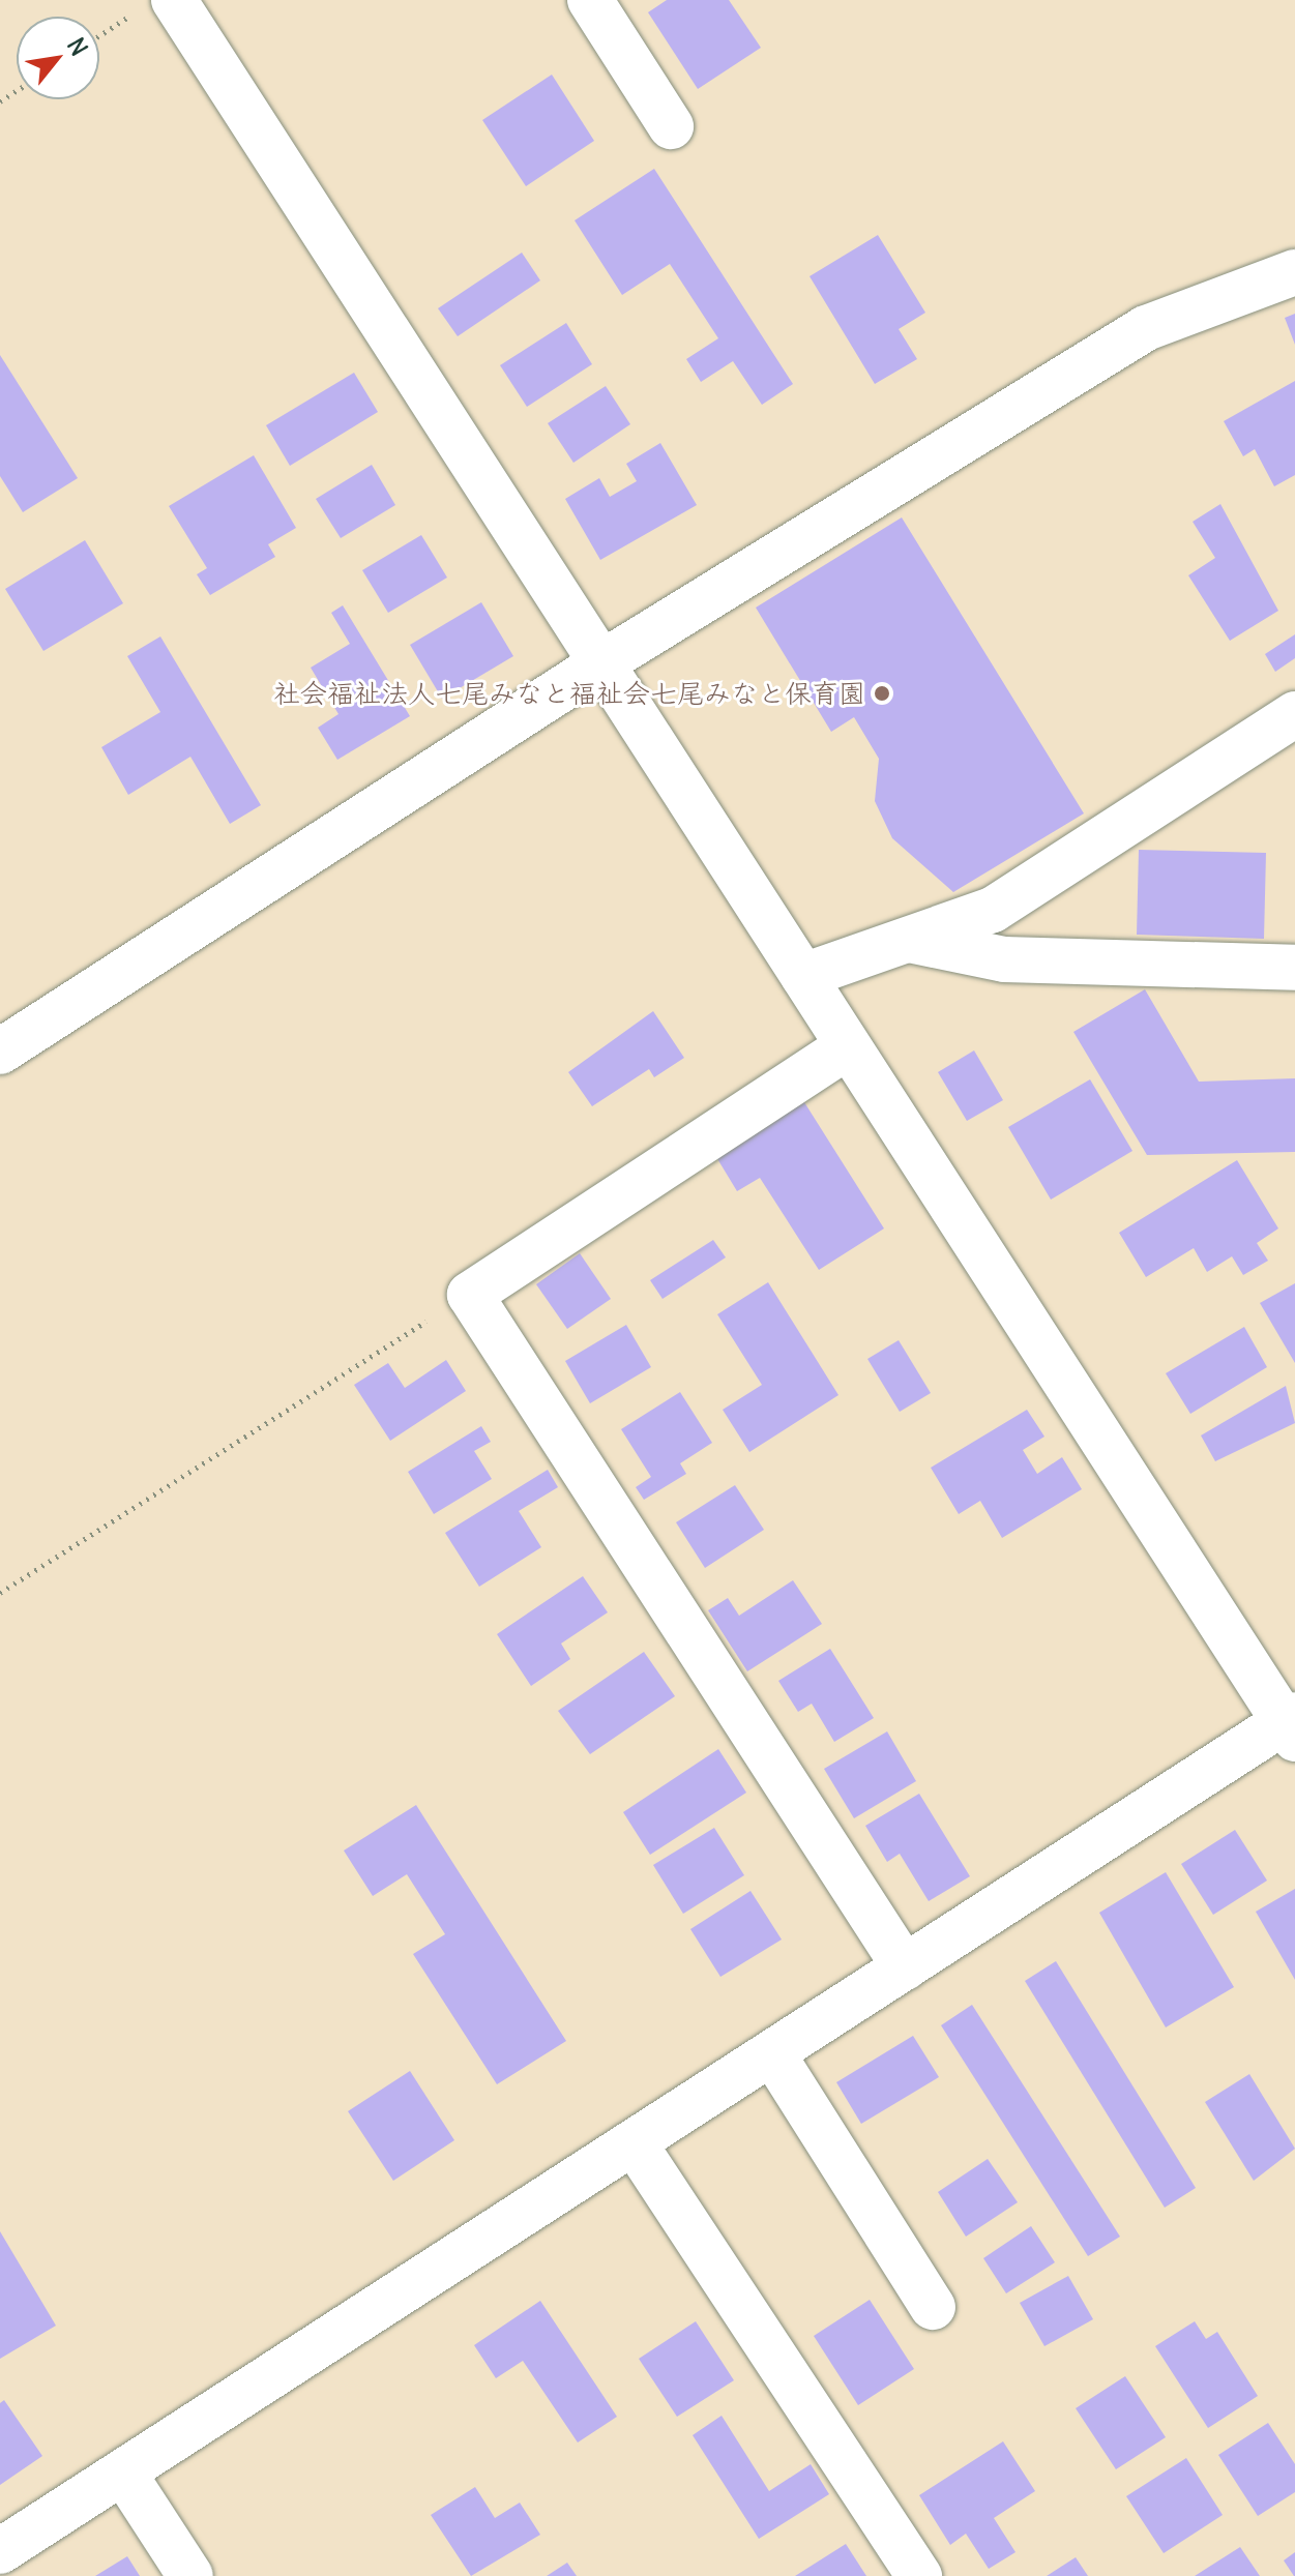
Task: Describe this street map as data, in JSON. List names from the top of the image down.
{
  "places": ["社会福祉法人七尾みなと福祉会七尾みなと保育園"],
  "north": "top right"
}
